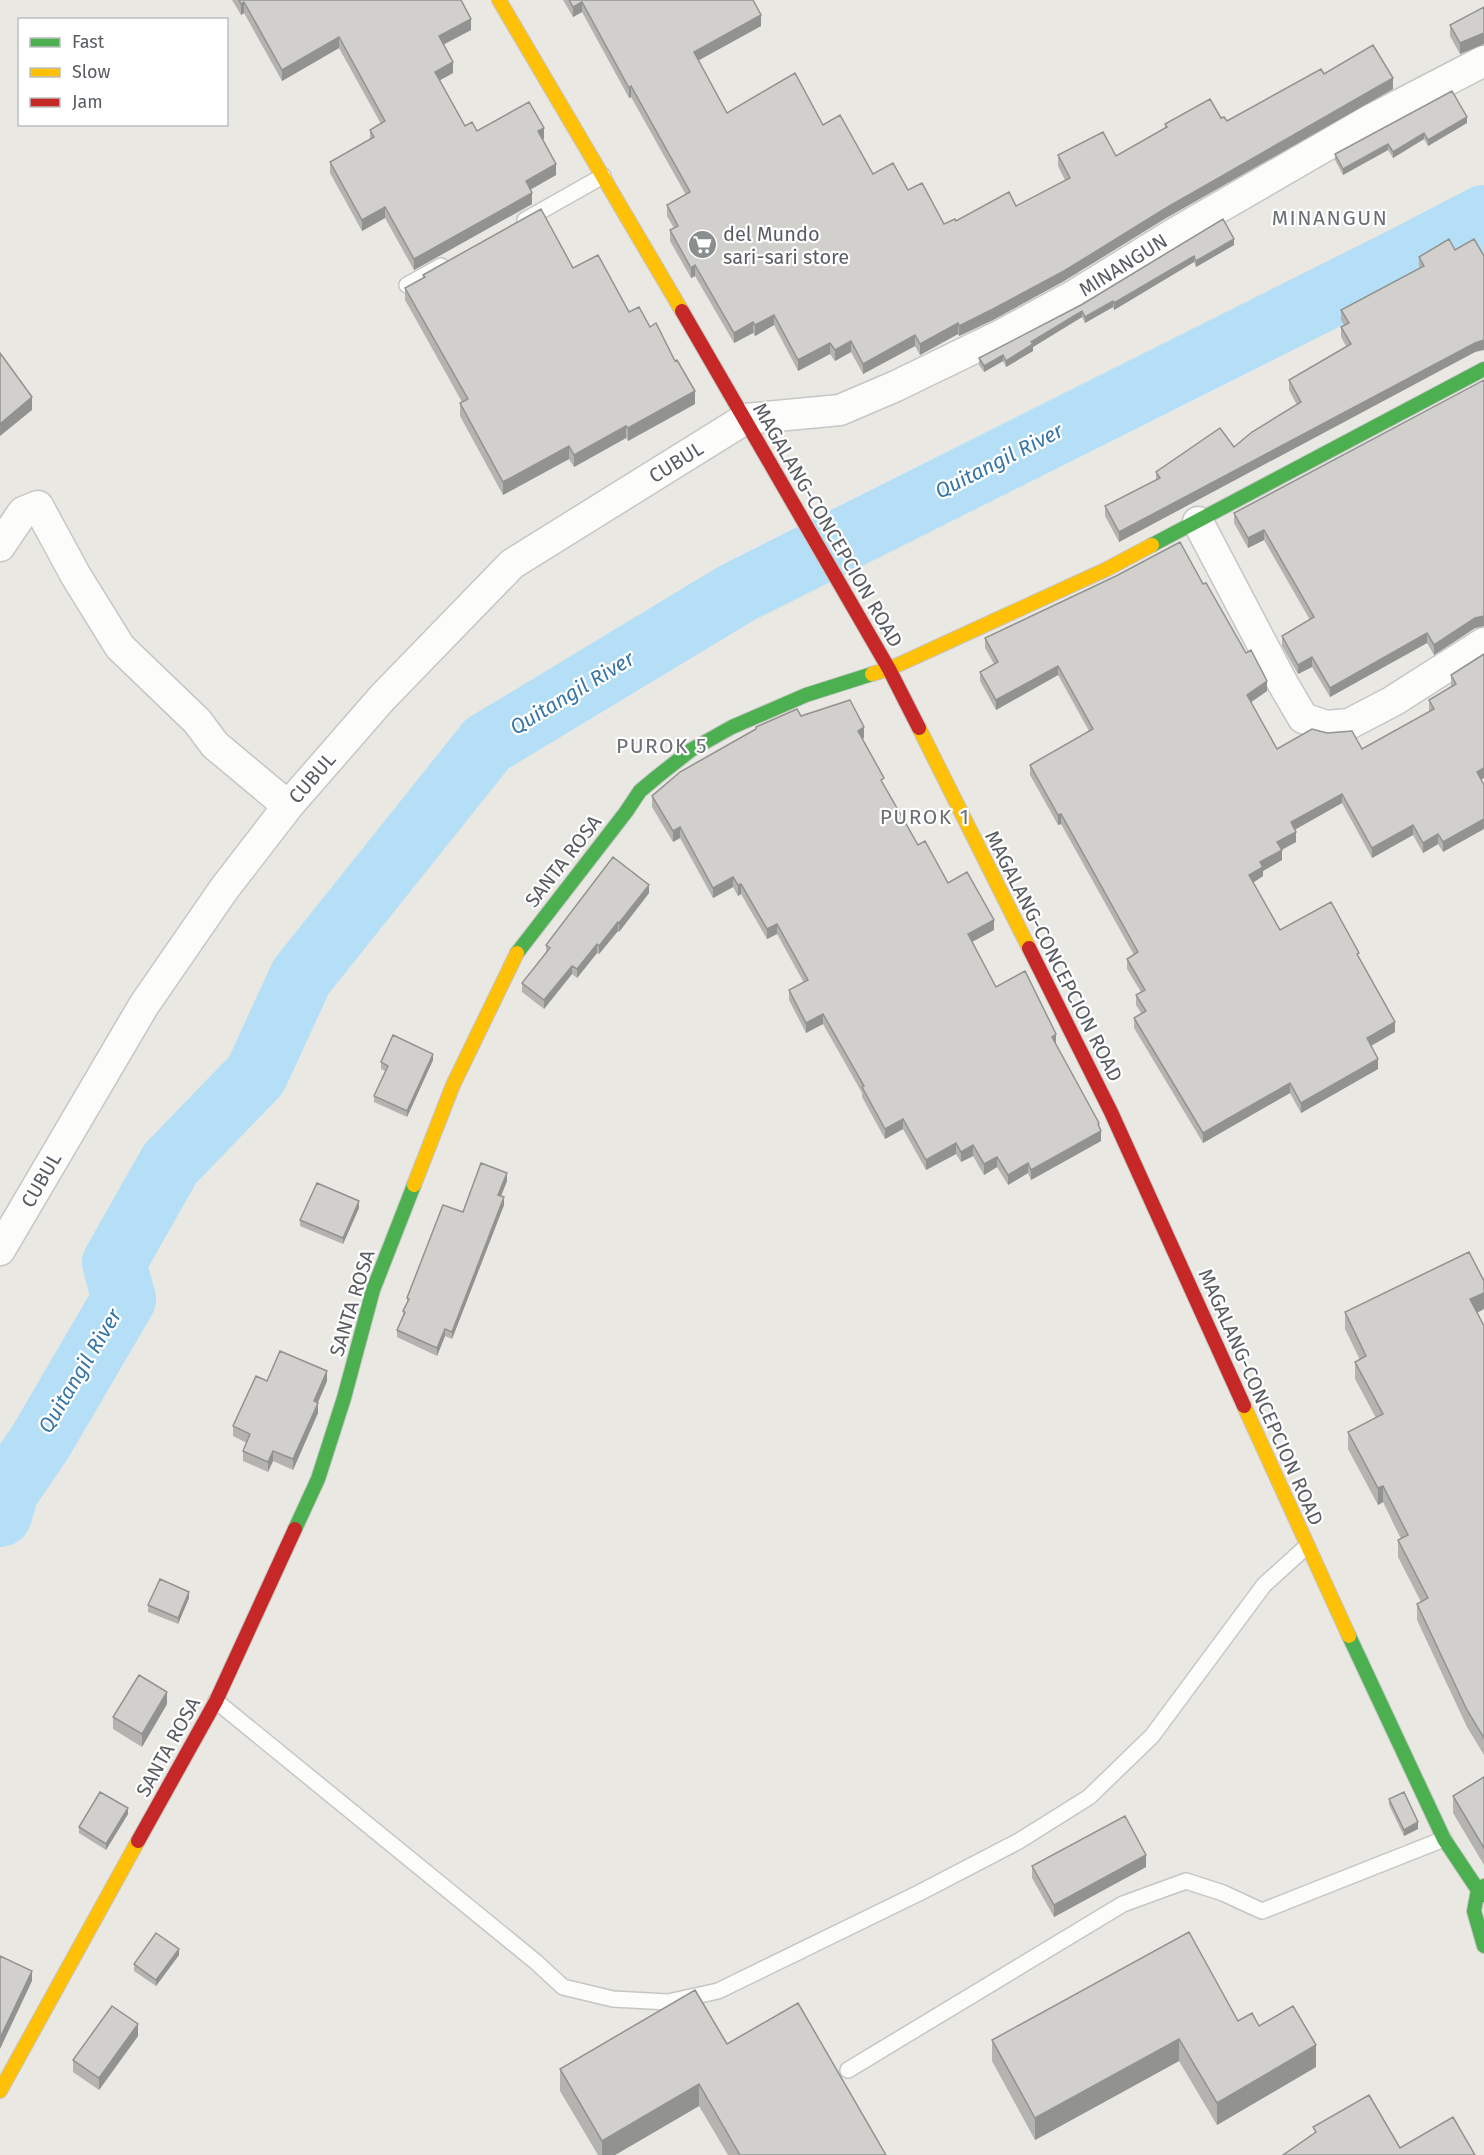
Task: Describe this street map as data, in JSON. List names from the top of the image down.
{
  "streets": {
    "street": [
      "MINANGUN",
      "CUBUL",
      "MAGALANG-CONCEPCION ROAD",
      "SANTA ROSA"
    ]
  },
  "crossings": [
    ["MINANGUN", "CUBUL"],
    ["MINANGUN", "MAGALANG-CONCEPCION ROAD"],
    ["CUBUL", "MAGALANG-CONCEPCION ROAD"],
    ["MAGALANG-CONCEPCION ROAD", "SANTA ROSA"]
  ],
  "districts": ["MINANGUN", "PUROK 5", "PUROK 1"],
  "water": ["Quitangil River"],
  "places": {
    "supermarket": ["del Mundo sari-sari store"]
  },
  "legend": ["Fast", "Slow", "Jam"]
}
